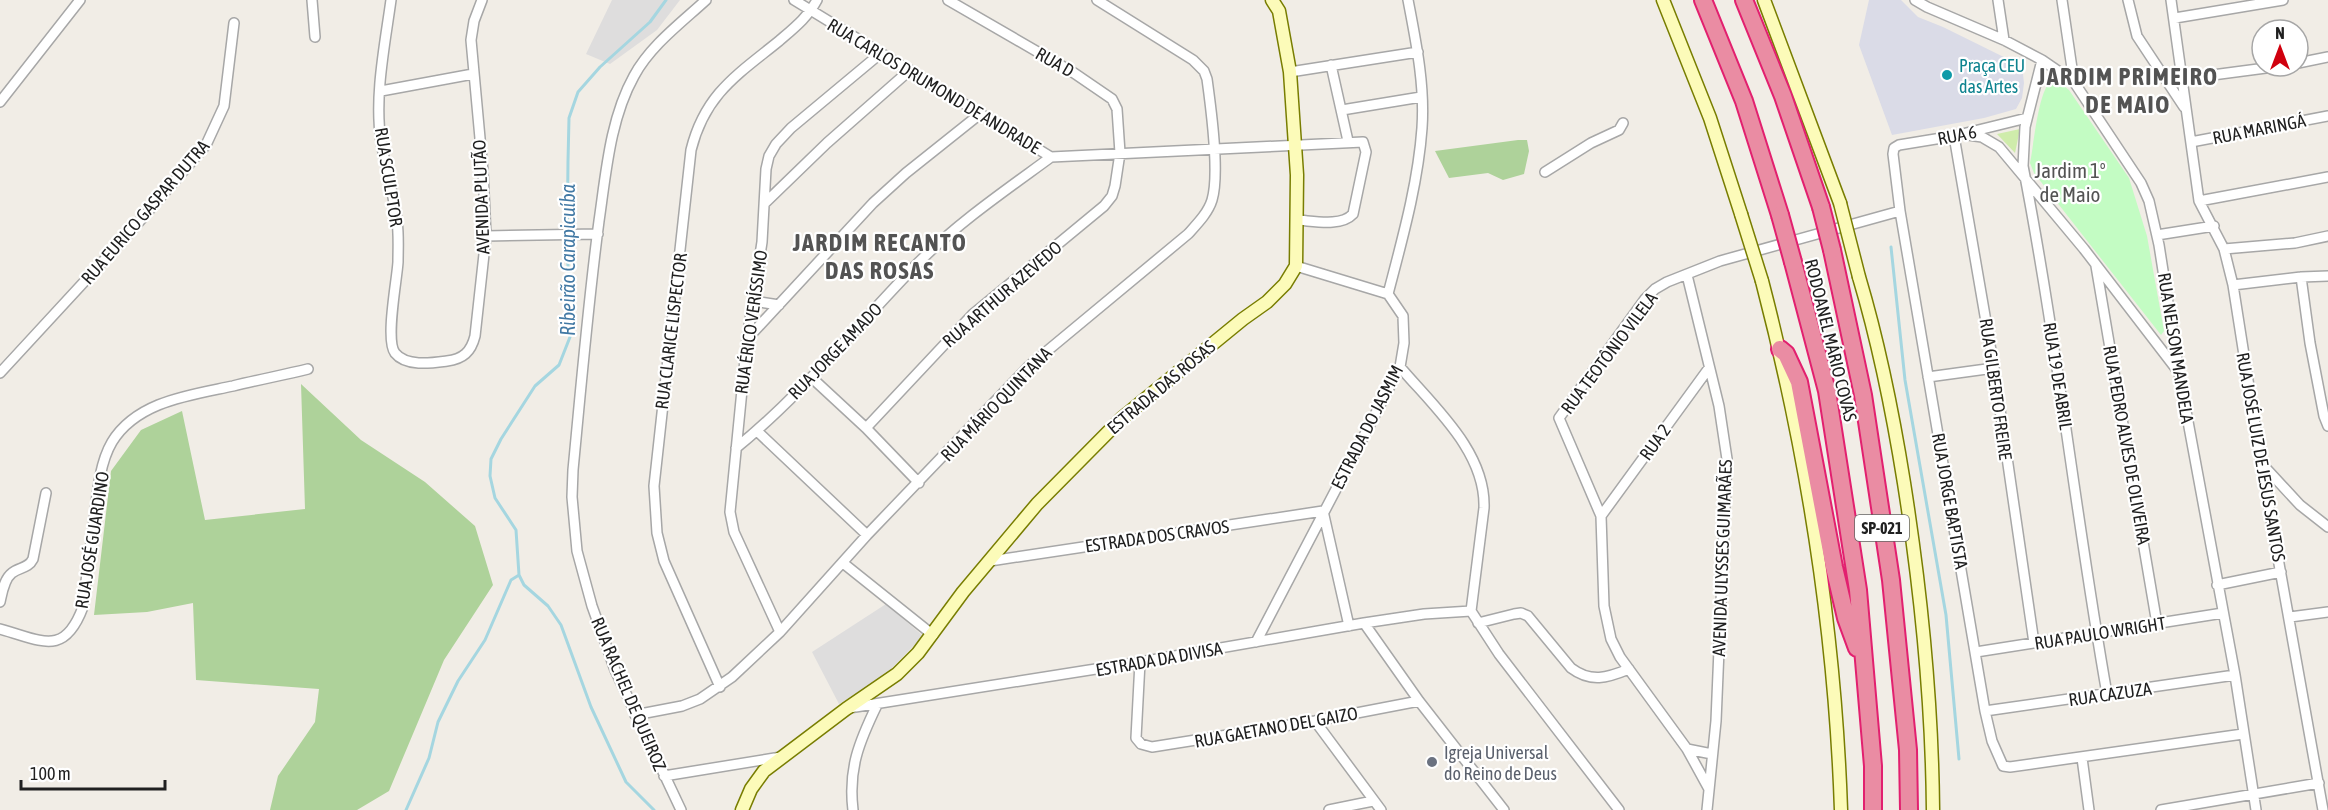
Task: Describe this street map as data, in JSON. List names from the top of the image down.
{
  "streets": {
    "highway": ["RODOANEL MÁRIO COVAS", "SP-021"],
    "main road": ["ESTRADA DAS ROSAS"],
    "street": [
      "RUA D",
      "RUA CARLOS DRUMOND DE ANDRADE",
      "RUA MARINGÁ",
      "RUA 6",
      "RUA SCULPTOR",
      "AVENIDA PLUTÃO",
      "RUA EURICO GASPAR DUTRA",
      "RUA ARTHUR AZEVEDO",
      "RUA ÉRICO VERÍSSIMO",
      "RUA CLARICE LISPECTOR",
      "RUA NELSON MANDELA",
      "RUA JORGE AMADO",
      "RUA TEOTÔNIO VILELA",
      "RUA 19 DE ABRIL",
      "RUA GILBERTO FREIRE",
      "RUA MÁRIO QUINTANA",
      "ESTRADA DO JASMIM",
      "RUA 2",
      "RUA PEDRO ALVES DE OLIVEIRA",
      "RUA JOSÉ LUIZ DE JESUS SANTOS",
      "RUA JORGE BAPTISTA",
      "ESTRADA DOS CRAVOS",
      "RUA JOSÉ GUARDINO",
      "AVENIDA ULYSSES GUIMARÃES",
      "RUA PAULO WRIGHT",
      "ESTRADA DA DIVISA",
      "RUA RACHEL DE QUEIROZ",
      "RUA CAZUZA",
      "RUA GAETANO DEL GAIZO"
    ]
  },
  "crossings": [
    ["RUA D", "RUA CARLOS DRUMOND DE ANDRADE"],
    ["RUA D", "RUA ARTHUR AZEVEDO"],
    ["RUA CARLOS DRUMOND DE ANDRADE", "RUA ARTHUR AZEVEDO"],
    ["RUA CARLOS DRUMOND DE ANDRADE", "RUA ÉRICO VERÍSSIMO"],
    ["RUA CARLOS DRUMOND DE ANDRADE", "RUA CLARICE LISPECTOR"],
    ["RUA CARLOS DRUMOND DE ANDRADE", "RUA JORGE AMADO"],
    ["RUA CARLOS DRUMOND DE ANDRADE", "RUA MÁRIO QUINTANA"],
    ["RUA MARINGÁ", "RUA JOSÉ LUIZ DE JESUS SANTOS"],
    ["RUA 6", "RUA 19 DE ABRIL"],
    ["RUA 6", "RUA GILBERTO FREIRE"],
    ["RUA 6", "RUA JORGE BAPTISTA"],
    ["RUA SCULPTOR", "AVENIDA PLUTÃO"],
    ["RUA ÉRICO VERÍSSIMO", "RUA JORGE AMADO"],
    ["RUA ÉRICO VERÍSSIMO", "RUA MÁRIO QUINTANA"],
    ["RUA CLARICE LISPECTOR", "RUA MÁRIO QUINTANA"],
    ["RUA NELSON MANDELA", "RUA 19 DE ABRIL"],
    ["RUA NELSON MANDELA", "RUA PAULO WRIGHT"],
    ["RUA NELSON MANDELA", "RUA CAZUZA"],
    ["RUA TEOTÔNIO VILELA", "RUA 2"],
    ["RUA TEOTÔNIO VILELA", "RUA JORGE BAPTISTA"],
    ["RUA TEOTÔNIO VILELA", "AVENIDA ULYSSES GUIMARÃES"],
    ["RUA 19 DE ABRIL", "RUA PAULO WRIGHT"],
    ["RUA 19 DE ABRIL", "RUA CAZUZA"],
    ["ESTRADA DAS ROSAS", "ESTRADA DOS CRAVOS"],
    ["ESTRADA DAS ROSAS", "ESTRADA DA DIVISA"],
    ["RUA GILBERTO FREIRE", "RUA PAULO WRIGHT"],
    ["RUA MÁRIO QUINTANA", "RUA RACHEL DE QUEIROZ"],
    ["ESTRADA DO JASMIM", "ESTRADA DOS CRAVOS"],
    ["ESTRADA DO JASMIM", "ESTRADA DA DIVISA"],
    ["RUA 2", "AVENIDA ULYSSES GUIMARÃES"],
    ["RUA PEDRO ALVES DE OLIVEIRA", "RUA PAULO WRIGHT"],
    ["RUA JORGE BAPTISTA", "RUA PAULO WRIGHT"],
    ["RUA JORGE BAPTISTA", "RUA CAZUZA"],
    ["ESTRADA DA DIVISA", "RUA GAETANO DEL GAIZO"]
  ],
  "districts": ["JARDIM PRIMEIRO DE MAIO", "Jardim 1º de Maio", "JARDIM RECANTO DAS ROSAS"],
  "water": ["Ribeirão Carapicuíba"],
  "places": ["Praça CEU das Artes", "Igreja Universal do Reino de Deus"],
  "scale_bar": "100 m",
  "north": "top"
}
